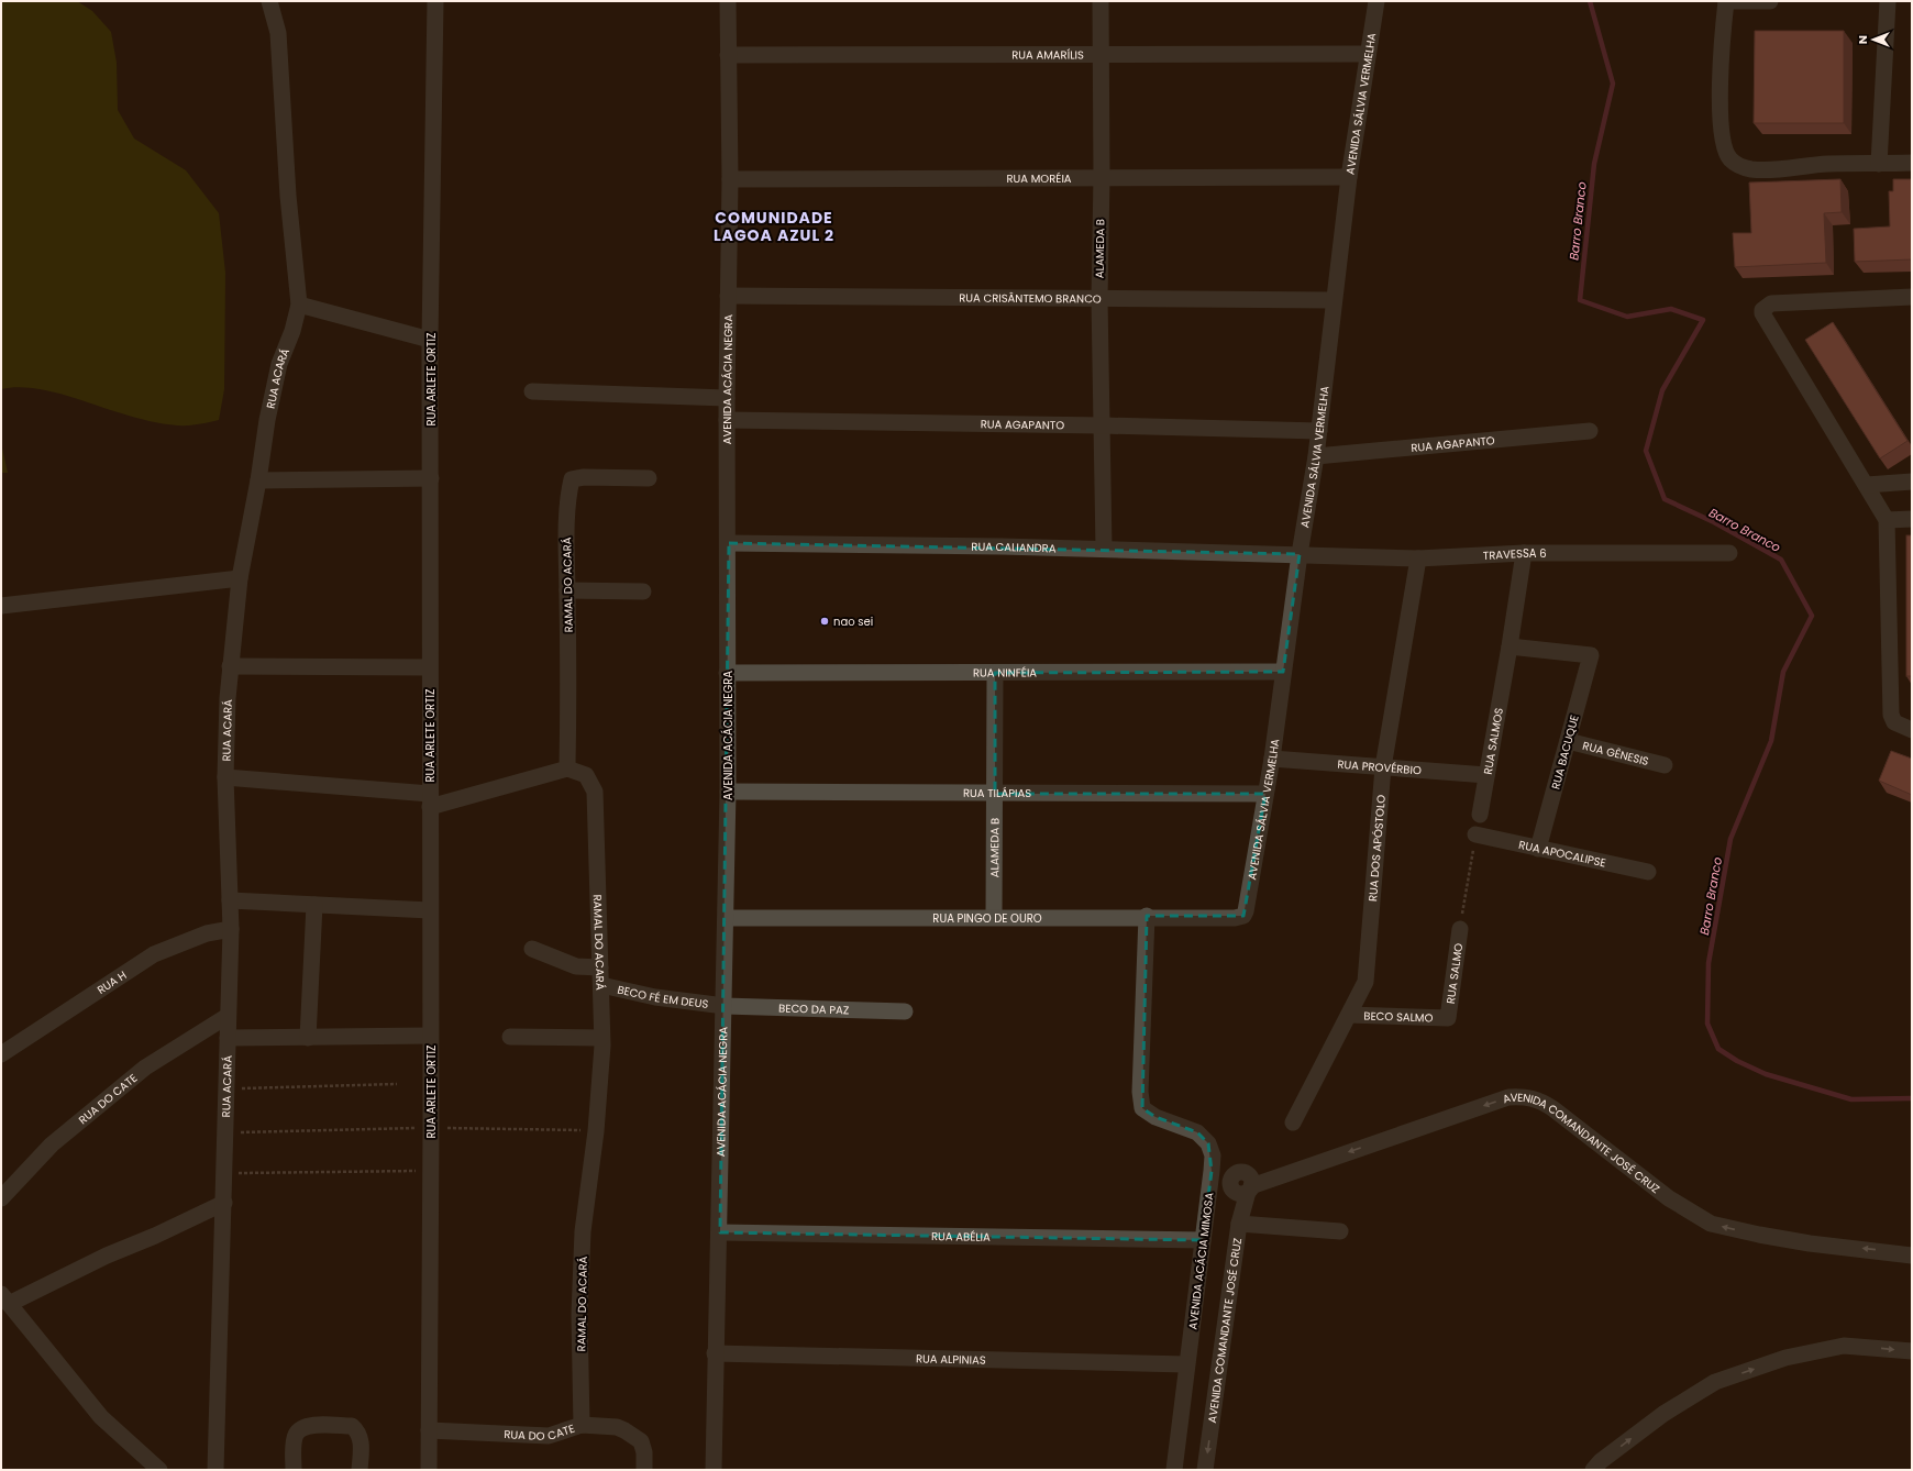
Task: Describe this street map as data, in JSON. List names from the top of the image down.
{
  "streets": {
    "street": [
      "RUA AMARÍLIS",
      "AVENIDA SÁLVIA VERMELHA",
      "RUA MORÉIA",
      "ALAMEDA B",
      "RUA CRISÂNTEMO BRANCO",
      "RUA ACARÁ",
      "RUA ARLETE ORTIZ",
      "AVENIDA ACÁCIA NEGRA",
      "RUA AGAPANTO",
      "RUA CALIANDRA",
      "TRAVESSA 6",
      "RAMAL DO ACARÁ",
      "RUA NINFÉIA",
      "RUA SALMOS",
      "RUA BACUQUE",
      "RUA GÊNESIS",
      "RUA PROVÉRBIO",
      "RUA TILÁPIAS",
      "RUA DOS APÓSTOLO",
      "RUA APOCALIPSE",
      "RUA PINGO DE OURO",
      "RUA SALMO",
      "RUA H",
      "BECO FÉ EM DEUS",
      "BECO DA PAZ",
      "BECO SALMO",
      "RUA DO CATE",
      "AVENIDA COMANDANTE JOSÉ CRUZ",
      "RUA ABÉLIA",
      "AVENIDA ACÁCIA MIMOSA",
      "RUA ALPINIAS"
    ]
  },
  "crossings": [
    ["RUA AMARÍLIS", "AVENIDA SÁLVIA VERMELHA"],
    ["RUA AMARÍLIS", "ALAMEDA B"],
    ["RUA AMARÍLIS", "AVENIDA ACÁCIA NEGRA"],
    ["AVENIDA SÁLVIA VERMELHA", "RUA MORÉIA"],
    ["AVENIDA SÁLVIA VERMELHA", "RUA CRISÂNTEMO BRANCO"],
    ["AVENIDA SÁLVIA VERMELHA", "RUA AGAPANTO"],
    ["AVENIDA SÁLVIA VERMELHA", "RUA CALIANDRA"],
    ["AVENIDA SÁLVIA VERMELHA", "TRAVESSA 6"],
    ["AVENIDA SÁLVIA VERMELHA", "RUA NINFÉIA"],
    ["AVENIDA SÁLVIA VERMELHA", "RUA PROVÉRBIO"],
    ["AVENIDA SÁLVIA VERMELHA", "RUA TILÁPIAS"],
    ["AVENIDA SÁLVIA VERMELHA", "RUA PINGO DE OURO"],
    ["RUA MORÉIA", "ALAMEDA B"],
    ["RUA MORÉIA", "AVENIDA ACÁCIA NEGRA"],
    ["ALAMEDA B", "RUA CRISÂNTEMO BRANCO"],
    ["ALAMEDA B", "RUA AGAPANTO"],
    ["ALAMEDA B", "RUA CALIANDRA"],
    ["ALAMEDA B", "RUA NINFÉIA"],
    ["ALAMEDA B", "RUA TILÁPIAS"],
    ["ALAMEDA B", "RUA PINGO DE OURO"],
    ["RUA CRISÂNTEMO BRANCO", "AVENIDA ACÁCIA NEGRA"],
    ["RUA ACARÁ", "RUA H"],
    ["RUA ACARÁ", "RUA DO CATE"],
    ["RUA ARLETE ORTIZ", "RUA DO CATE"],
    ["AVENIDA ACÁCIA NEGRA", "RUA AGAPANTO"],
    ["AVENIDA ACÁCIA NEGRA", "RUA CALIANDRA"],
    ["AVENIDA ACÁCIA NEGRA", "RUA NINFÉIA"],
    ["AVENIDA ACÁCIA NEGRA", "RUA TILÁPIAS"],
    ["AVENIDA ACÁCIA NEGRA", "RUA PINGO DE OURO"],
    ["AVENIDA ACÁCIA NEGRA", "BECO FÉ EM DEUS"],
    ["AVENIDA ACÁCIA NEGRA", "BECO DA PAZ"],
    ["AVENIDA ACÁCIA NEGRA", "RUA ABÉLIA"],
    ["AVENIDA ACÁCIA NEGRA", "RUA ALPINIAS"],
    ["RUA CALIANDRA", "TRAVESSA 6"],
    ["TRAVESSA 6", "RUA SALMOS"],
    ["TRAVESSA 6", "RUA DOS APÓSTOLO"],
    ["RAMAL DO ACARÁ", "BECO FÉ EM DEUS"],
    ["RAMAL DO ACARÁ", "RUA DO CATE"],
    ["RUA SALMOS", "RUA BACUQUE"],
    ["RUA SALMOS", "RUA PROVÉRBIO"],
    ["RUA BACUQUE", "RUA GÊNESIS"],
    ["RUA BACUQUE", "RUA APOCALIPSE"],
    ["RUA PROVÉRBIO", "RUA DOS APÓSTOLO"],
    ["RUA DOS APÓSTOLO", "BECO SALMO"],
    ["RUA PINGO DE OURO", "AVENIDA ACÁCIA MIMOSA"],
    ["RUA SALMO", "BECO SALMO"],
    ["BECO FÉ EM DEUS", "BECO DA PAZ"],
    ["RUA ABÉLIA", "AVENIDA ACÁCIA MIMOSA"],
    ["AVENIDA ACÁCIA MIMOSA", "RUA ALPINIAS"]
  ],
  "districts": ["COMUNIDADE LAGOA AZUL 2"],
  "water": ["Barro Branco"],
  "places": ["nao sei"],
  "north": "left"
}
